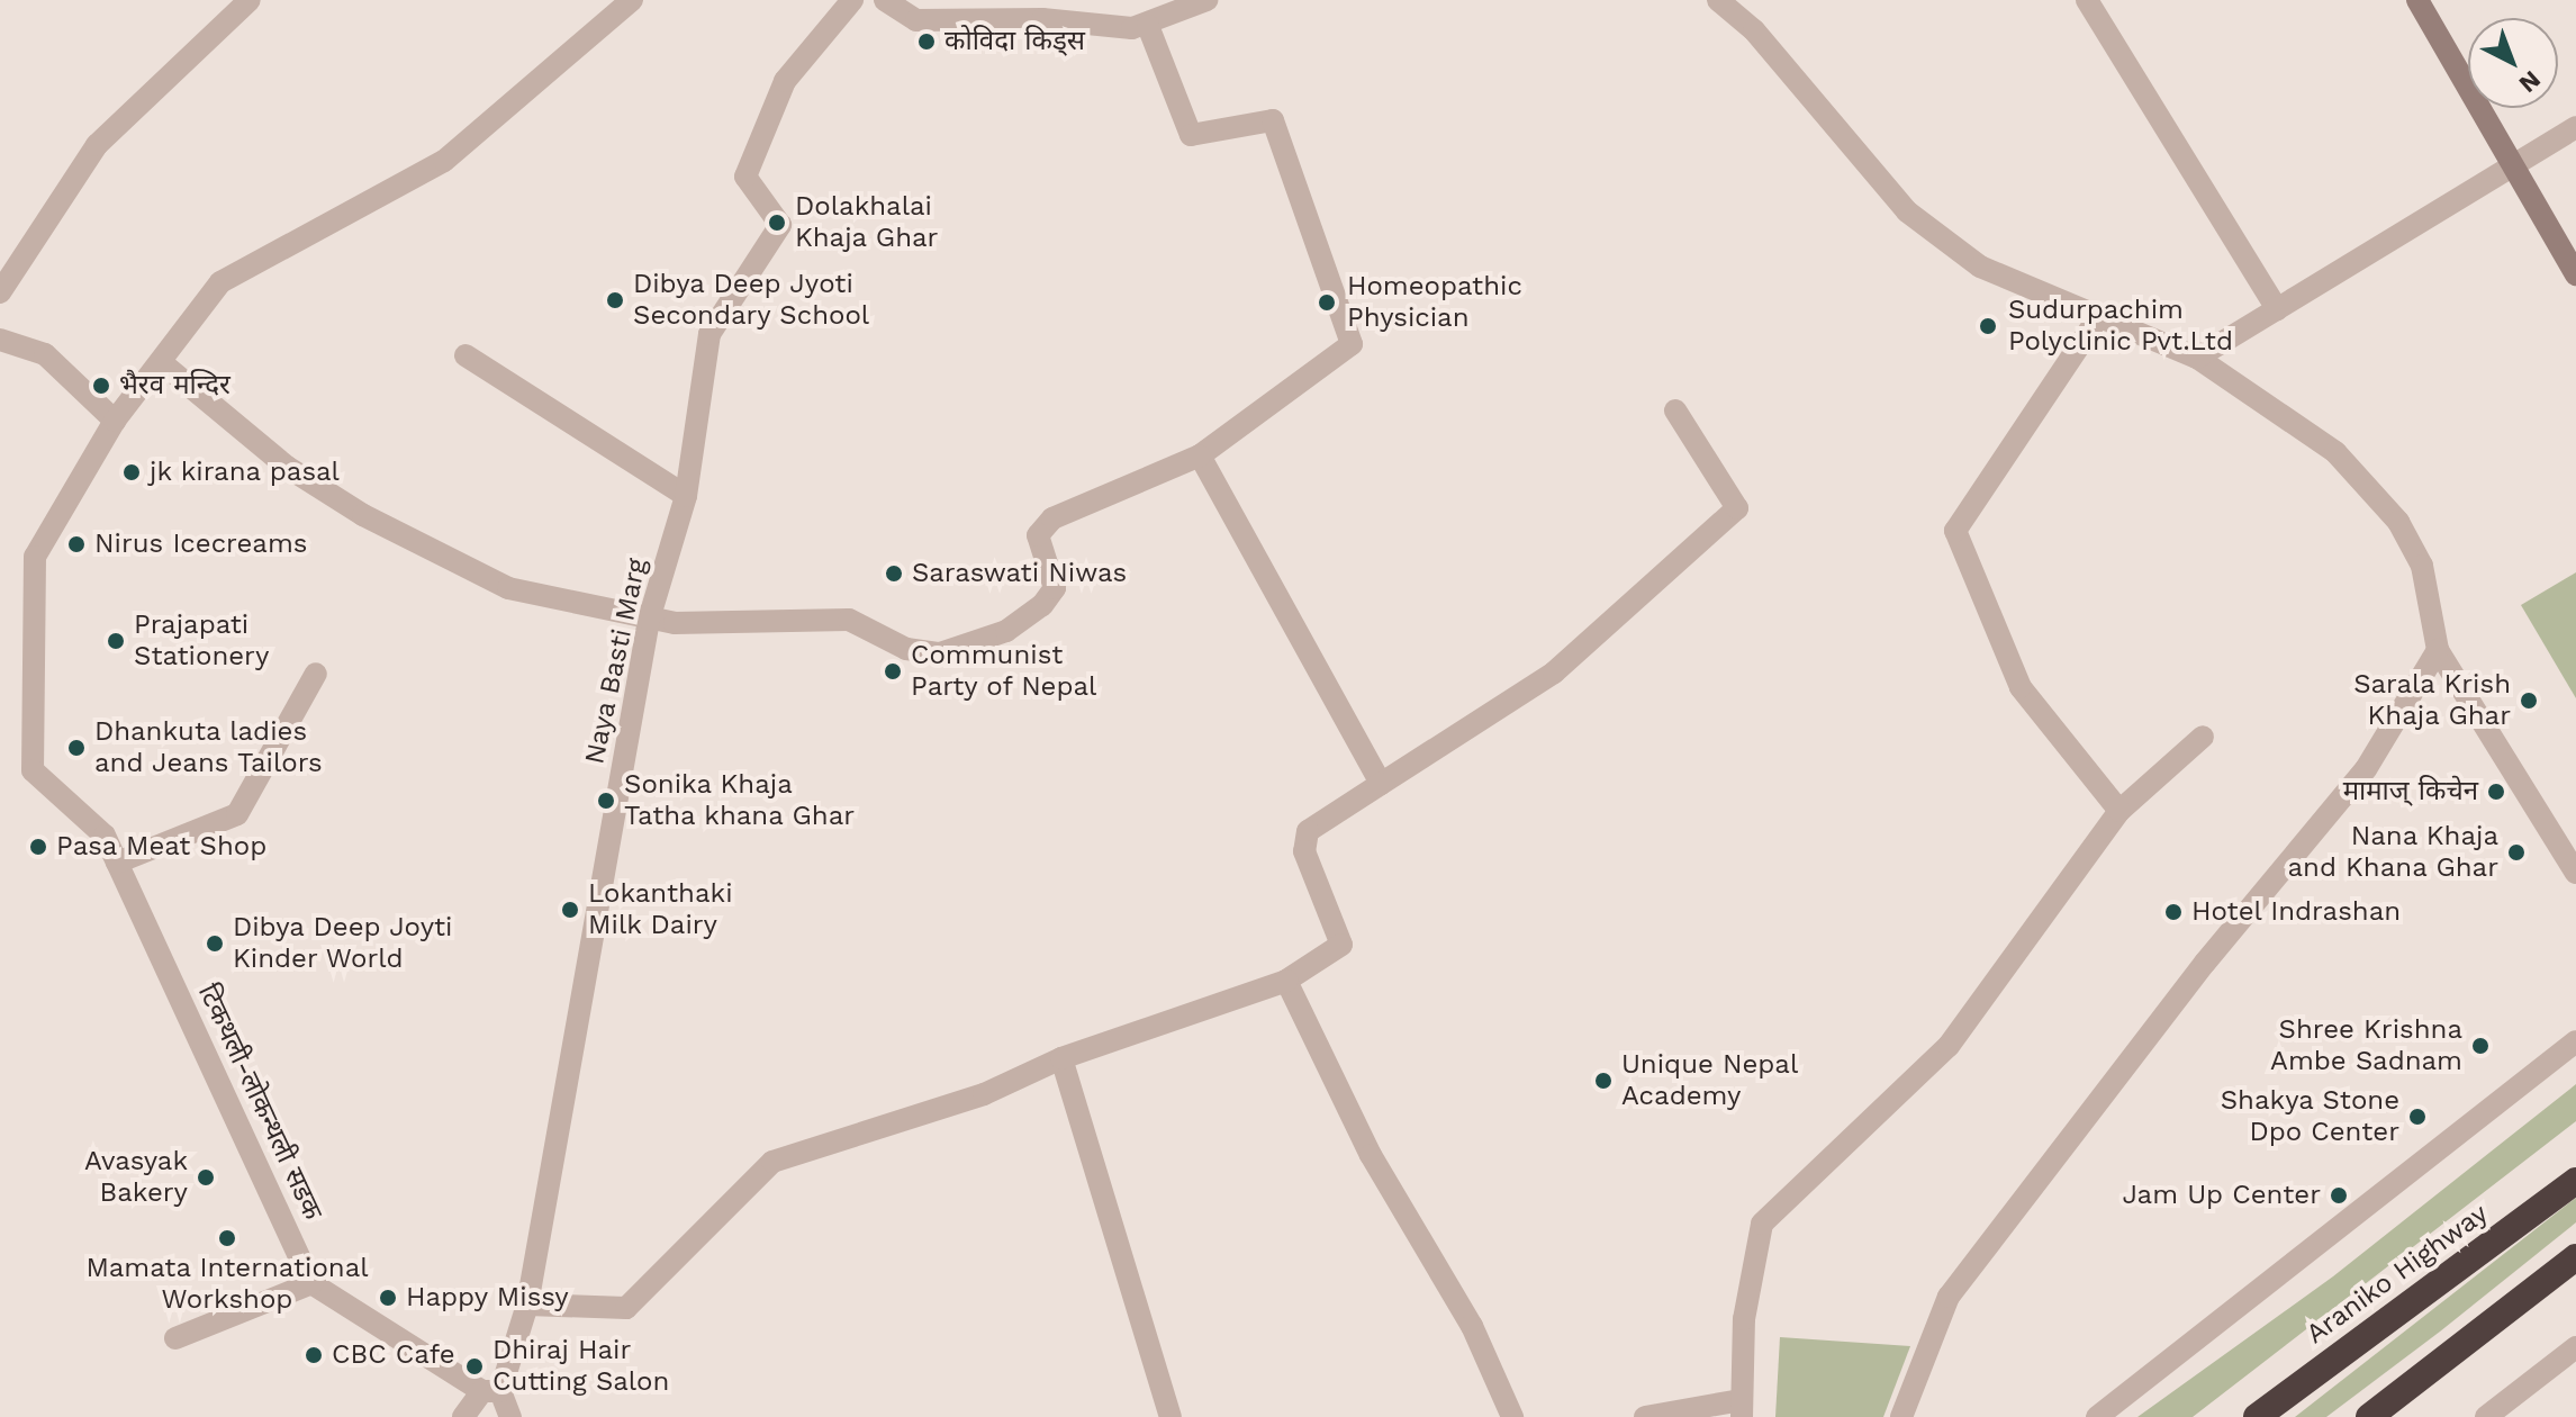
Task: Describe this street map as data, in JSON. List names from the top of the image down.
{
  "streets": {
    "highway": ["Araniko Highway"],
    "street": ["Naya Basti Marg", "टिकथली-लोकन्थली सडक"]
  },
  "places": [
    "कोविदा किड्स",
    "Dolakhalai Khaja Ghar",
    "Dibya Deep Jyoti Secondary School",
    "Homeopathic Physician",
    "Sudurpachim Polyclinic Pvt.Ltd",
    "भैरव मन्दिर",
    "jk kirana pasal",
    "Nirus Icecreams",
    "Saraswati Niwas",
    "Prajapati Stationery",
    "Communist Party of Nepal",
    "Sarala Krish Khaja Ghar",
    "Dhankuta ladies and Jeans Tailors",
    "मामाज् किचेन",
    "Sonika Khaja Tatha khana Ghar",
    "Pasa Meat Shop",
    "Nana Khaja and Khana Ghar",
    "Lokanthaki Milk Dairy",
    "Hotel Indrashan",
    "Dibya Deep Joyti Kinder World",
    "Shree Krishna Ambe Sadnam",
    "Unique Nepal Academy",
    "Shakya Stone Dpo Center",
    "Avasyak Bakery",
    "Jam Up Center",
    "Mamata International Workshop",
    "Happy Missy",
    "CBC Cafe",
    "Dhiraj Hair Cutting Salon"
  ],
  "north": "bottom right"
}
